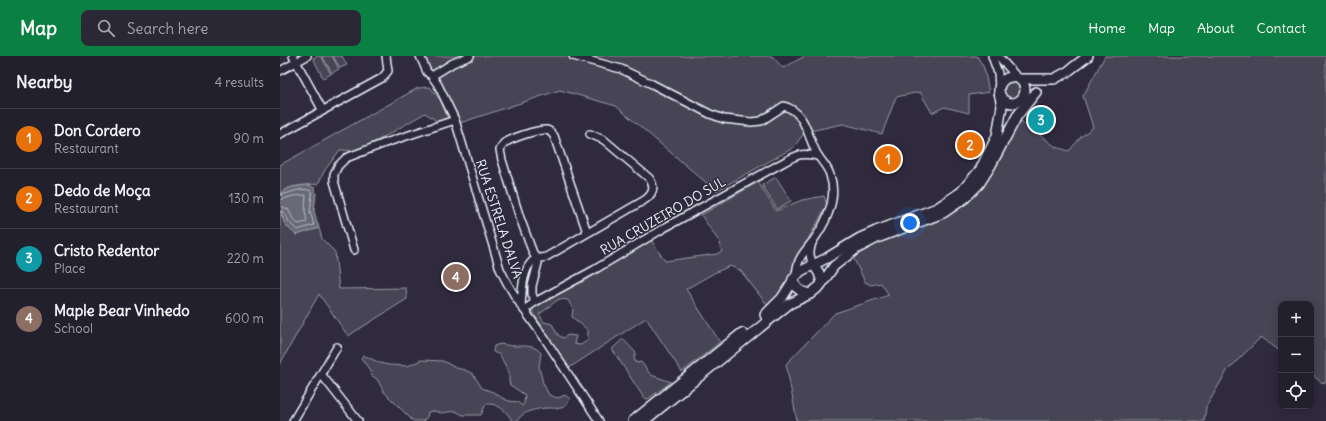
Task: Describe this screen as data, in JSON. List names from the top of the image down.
{
  "streets": {
    "street": ["RUA CRUZEIRO DO SUL", "RUA ESTRELA DALVA"]
  },
  "crossings": [
    ["RUA CRUZEIRO DO SUL", "RUA ESTRELA DALVA"]
  ],
  "page": {
    "header": "Map",
    "search": "Search here",
    "nav": [
      "Home",
      "Map",
      "About",
      "Contact"
    ],
    "heading": ["Nearby", "4 results"],
    "pins": [
      "3",
      "2",
      "1",
      "4"
    ],
    "list": [
      {
        "mark": "1",
        "name": "Don Cordero",
        "note": "Restaurant",
        "value": "90 m"
      },
      {
        "mark": "2",
        "name": "Dedo de Moça",
        "note": "Restaurant",
        "value": "130 m"
      },
      {
        "mark": "3",
        "name": "Cristo Redentor",
        "note": "Place",
        "value": "220 m"
      },
      {
        "mark": "4",
        "name": "Maple Bear Vinhedo",
        "note": "School",
        "value": "600 m"
      }
    ],
    "map_buttons": ["+", "−"]
  }
}
